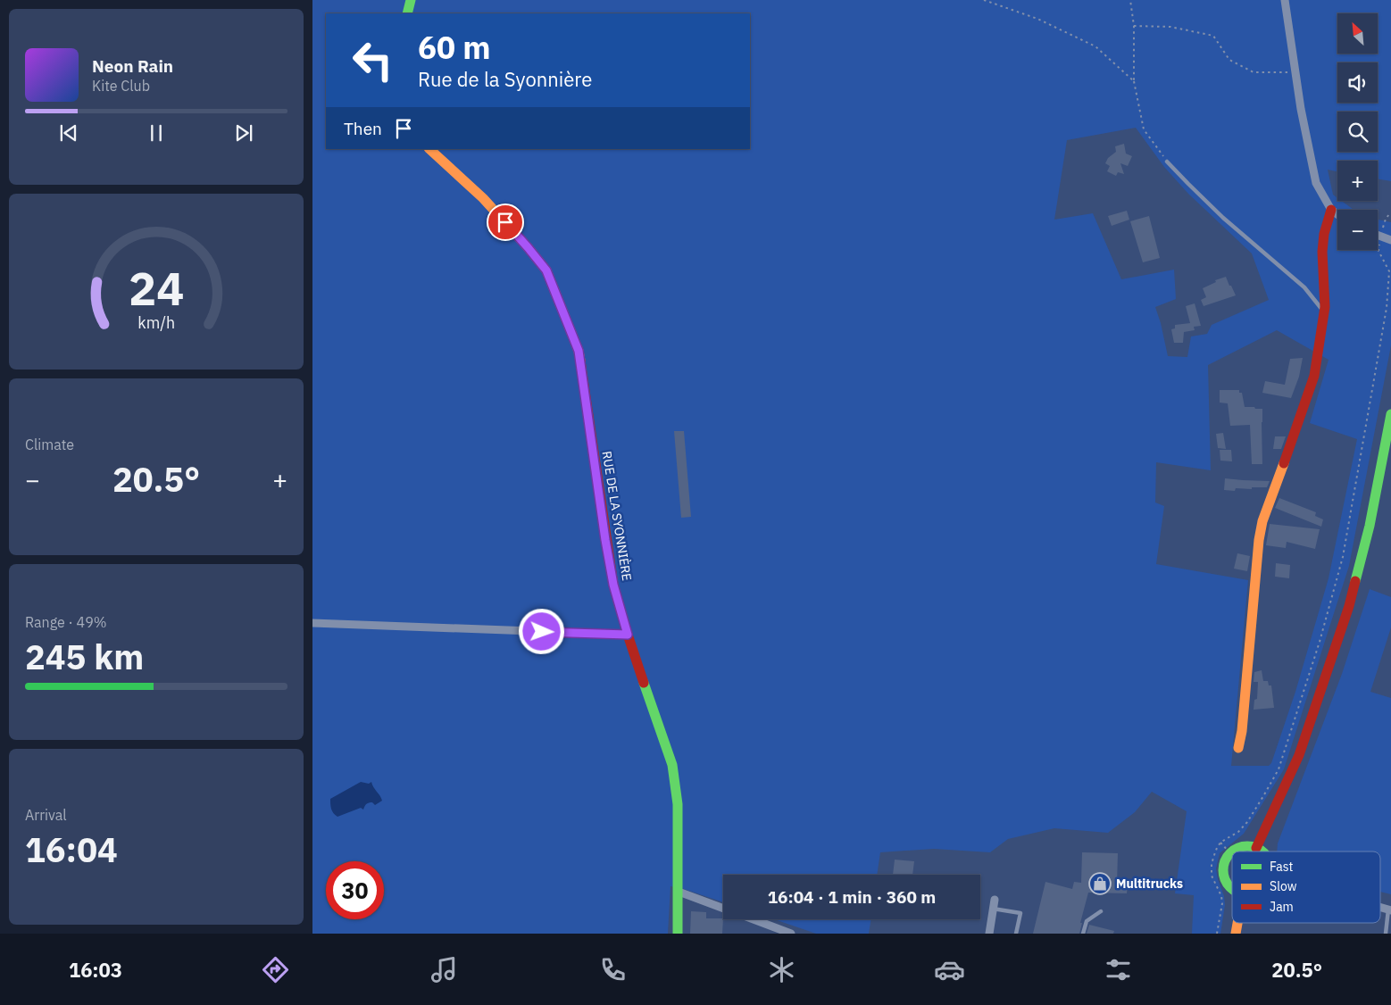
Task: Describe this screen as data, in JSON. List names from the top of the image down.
{
  "streets": {
    "street": ["RUE DE LA SYONNIÈRE"]
  },
  "places": {
    "shop": ["Multitrucks"]
  },
  "legend": ["Fast", "Slow", "Jam"],
  "north": "top left",
  "page": {
    "map_buttons": ["+", "−"],
    "turn": ["60 m", "Rue de la Syonnière"],
    "song": ["Neon Rain", "Kite Club"],
    "then": "Then",
    "tile": [
      "Climate",
      ["Range · 49%", "245 km"],
      ["Arrival", "16:04"]
    ],
    "heat": ["−", "20.5°", "+"],
    "limit": "30",
    "trip": "16:04 · 1 min · 360 m",
    "tabs": ["16:03", "20.5°"],
    "gauge": ["24", "km/h"]
  }
}
